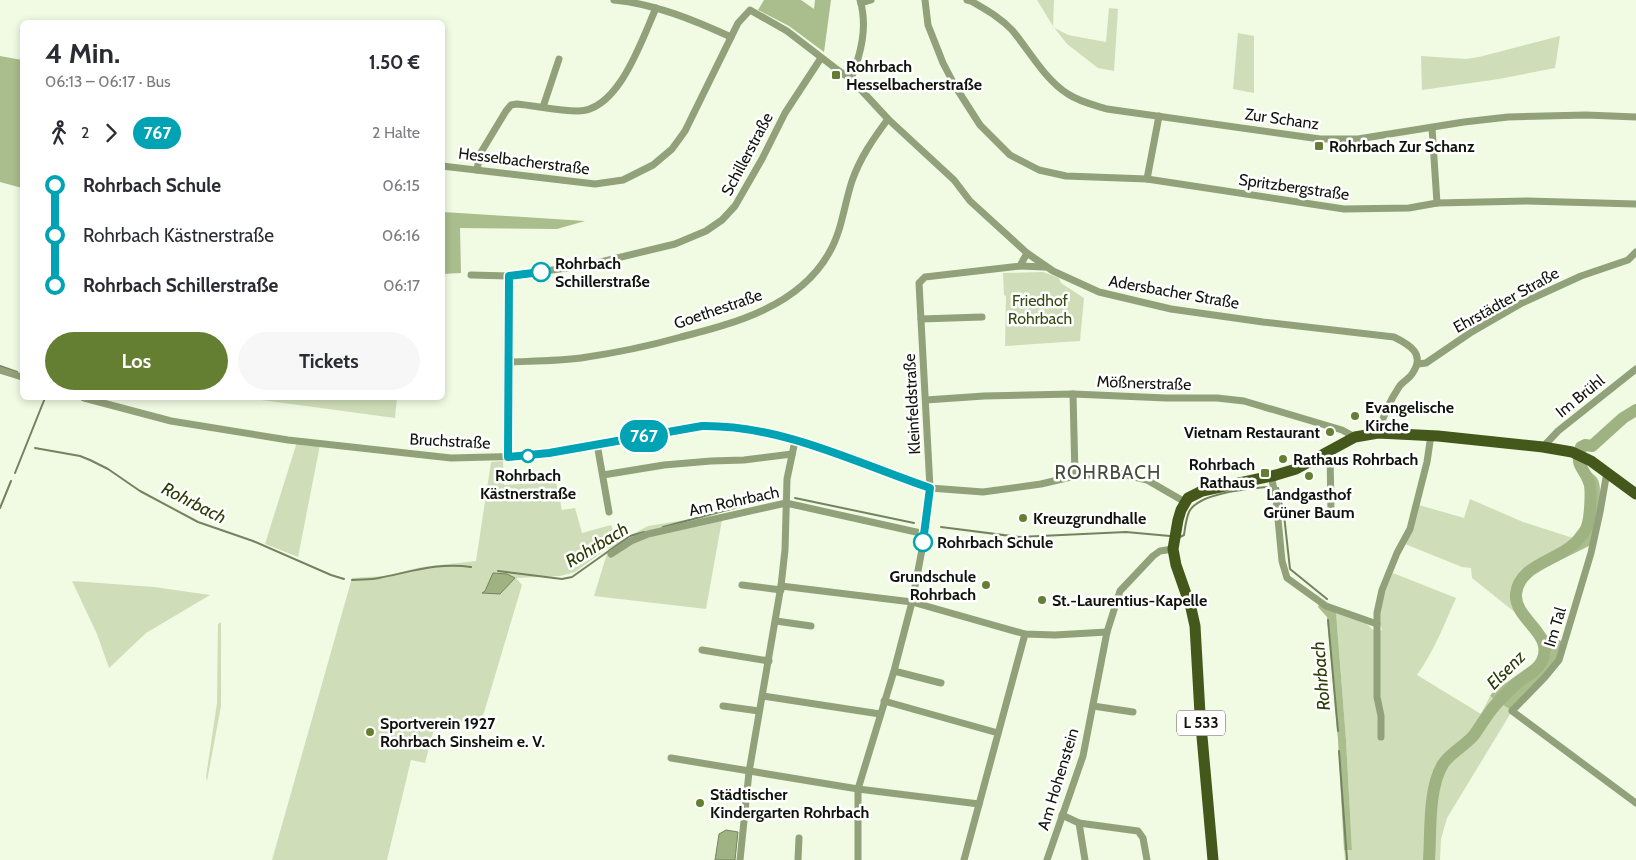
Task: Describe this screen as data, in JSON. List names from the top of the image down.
{
  "streets": {
    "main road": ["L 533"],
    "street": [
      "Zur Schanz",
      "Schillerstraße",
      "Hesselbacherstraße",
      "Spritzbergstraße",
      "Adersbacher Straße",
      "Ehrstädter Straße",
      "Goethestraße",
      "Mößnerstraße",
      "Im Brühl",
      "Kleinfeldstraße",
      "Bruchstraße",
      "Am Rohrbach",
      "Im Tal",
      "Am Hohenstein"
    ]
  },
  "crossings": [
    ["Schillerstraße", "Adersbacher Straße"],
    ["Hesselbacherstraße", "Adersbacher Straße"],
    ["Adersbacher Straße", "Ehrstädter Straße"],
    ["Adersbacher Straße", "Goethestraße"],
    ["Adersbacher Straße", "Kleinfeldstraße"],
    ["Mößnerstraße", "Kleinfeldstraße"],
    ["Kleinfeldstraße", "Bruchstraße"],
    ["Kleinfeldstraße", "Am Rohrbach"],
    ["Bruchstraße", "L 533"],
    ["L 533", "Am Hohenstein"]
  ],
  "districts": ["ROHRBACH"],
  "water": ["Rohrbach", "Elsenz"],
  "parks": ["Friedhof Rohrbach"],
  "places": {
    "transit": ["Rohrbach Hesselbacherstraße", "Rohrbach Zur Schanz", "Rohrbach Rathaus"],
    "other": [
      "Rohrbach Schillerstraße",
      "Evangelische Kirche",
      "Vietnam Restaurant",
      "Rohrbach Kästnerstraße",
      "Rathaus Rohrbach",
      "Landgasthof Grüner Baum",
      "Kreuzgrundhalle",
      "Rohrbach Schule",
      "Grundschule Rohrbach",
      "St.-Laurentius-Kapelle",
      "Sportverein 1927 Rohrbach Sinsheim e. V.",
      "Städtischer Kindergarten Rohrbach"
    ]
  },
  "lines": ["bus line 767"],
  "page": {
    "on_map": "767",
    "heading": ["4 Min.", "06:13 – 06:17 · Bus", "1.50 €"],
    "legs": ["2", "767", "2 Halte"],
    "list": [
      {
        "name": "Rohrbach Schule",
        "value": "06:15"
      },
      {
        "name": "Rohrbach Kästnerstraße",
        "value": "06:16"
      },
      {
        "name": "Rohrbach Schillerstraße",
        "value": "06:17"
      }
    ],
    "buttons": ["Los", "Tickets"]
  }
}
